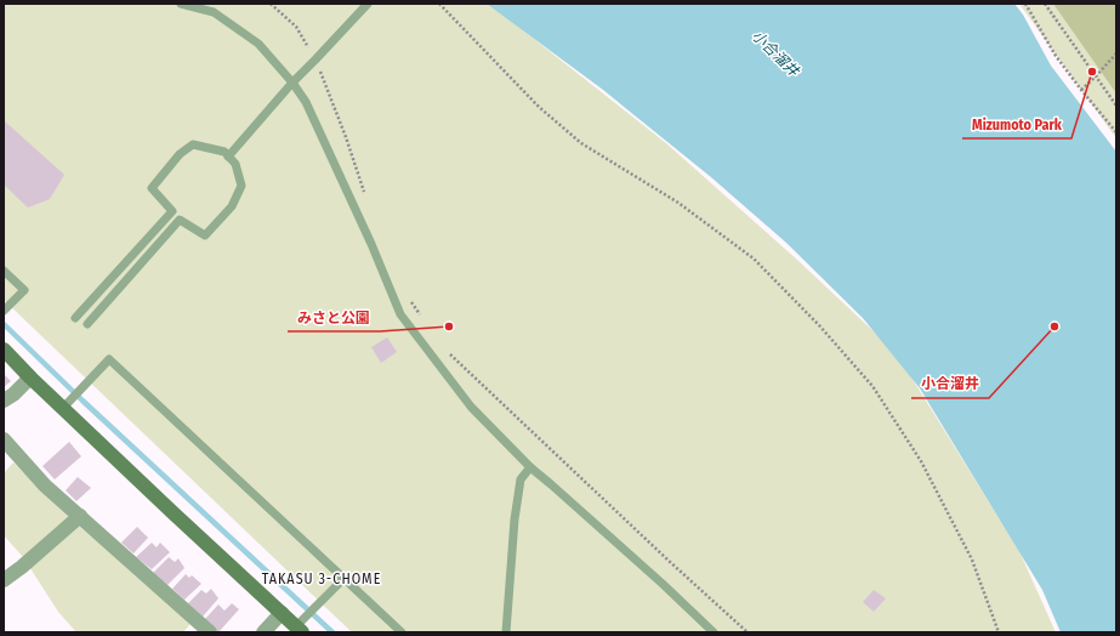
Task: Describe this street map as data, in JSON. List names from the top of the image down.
{
  "districts": ["TAKASU 3-CHOME"],
  "water": ["小合溜井"],
  "places": ["Mizumoto Park", "みさと公園", "小合溜井"]
}
